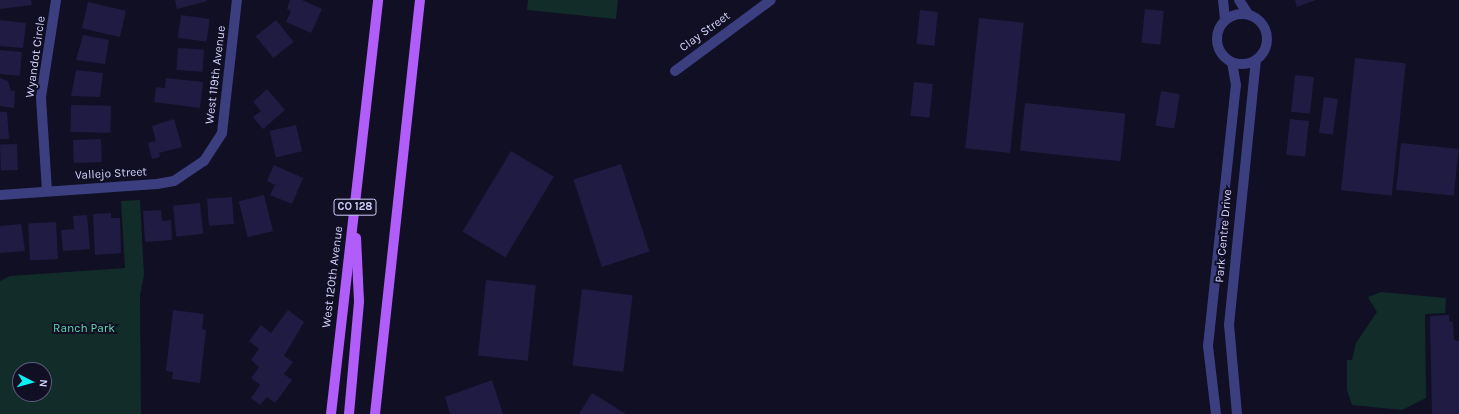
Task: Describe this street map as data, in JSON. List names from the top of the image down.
{
  "streets": {
    "main road": ["CO 128", "West 120th Avenue"],
    "street": [
      "Clay Street",
      "Wyandot Circle",
      "West 119th Avenue",
      "Vallejo Street",
      "Park Centre Drive"
    ]
  },
  "crossings": [
    ["Wyandot Circle", "Vallejo Street"],
    ["West 119th Avenue", "Vallejo Street"]
  ],
  "parks": ["Ranch Park"],
  "north": "right"
}
